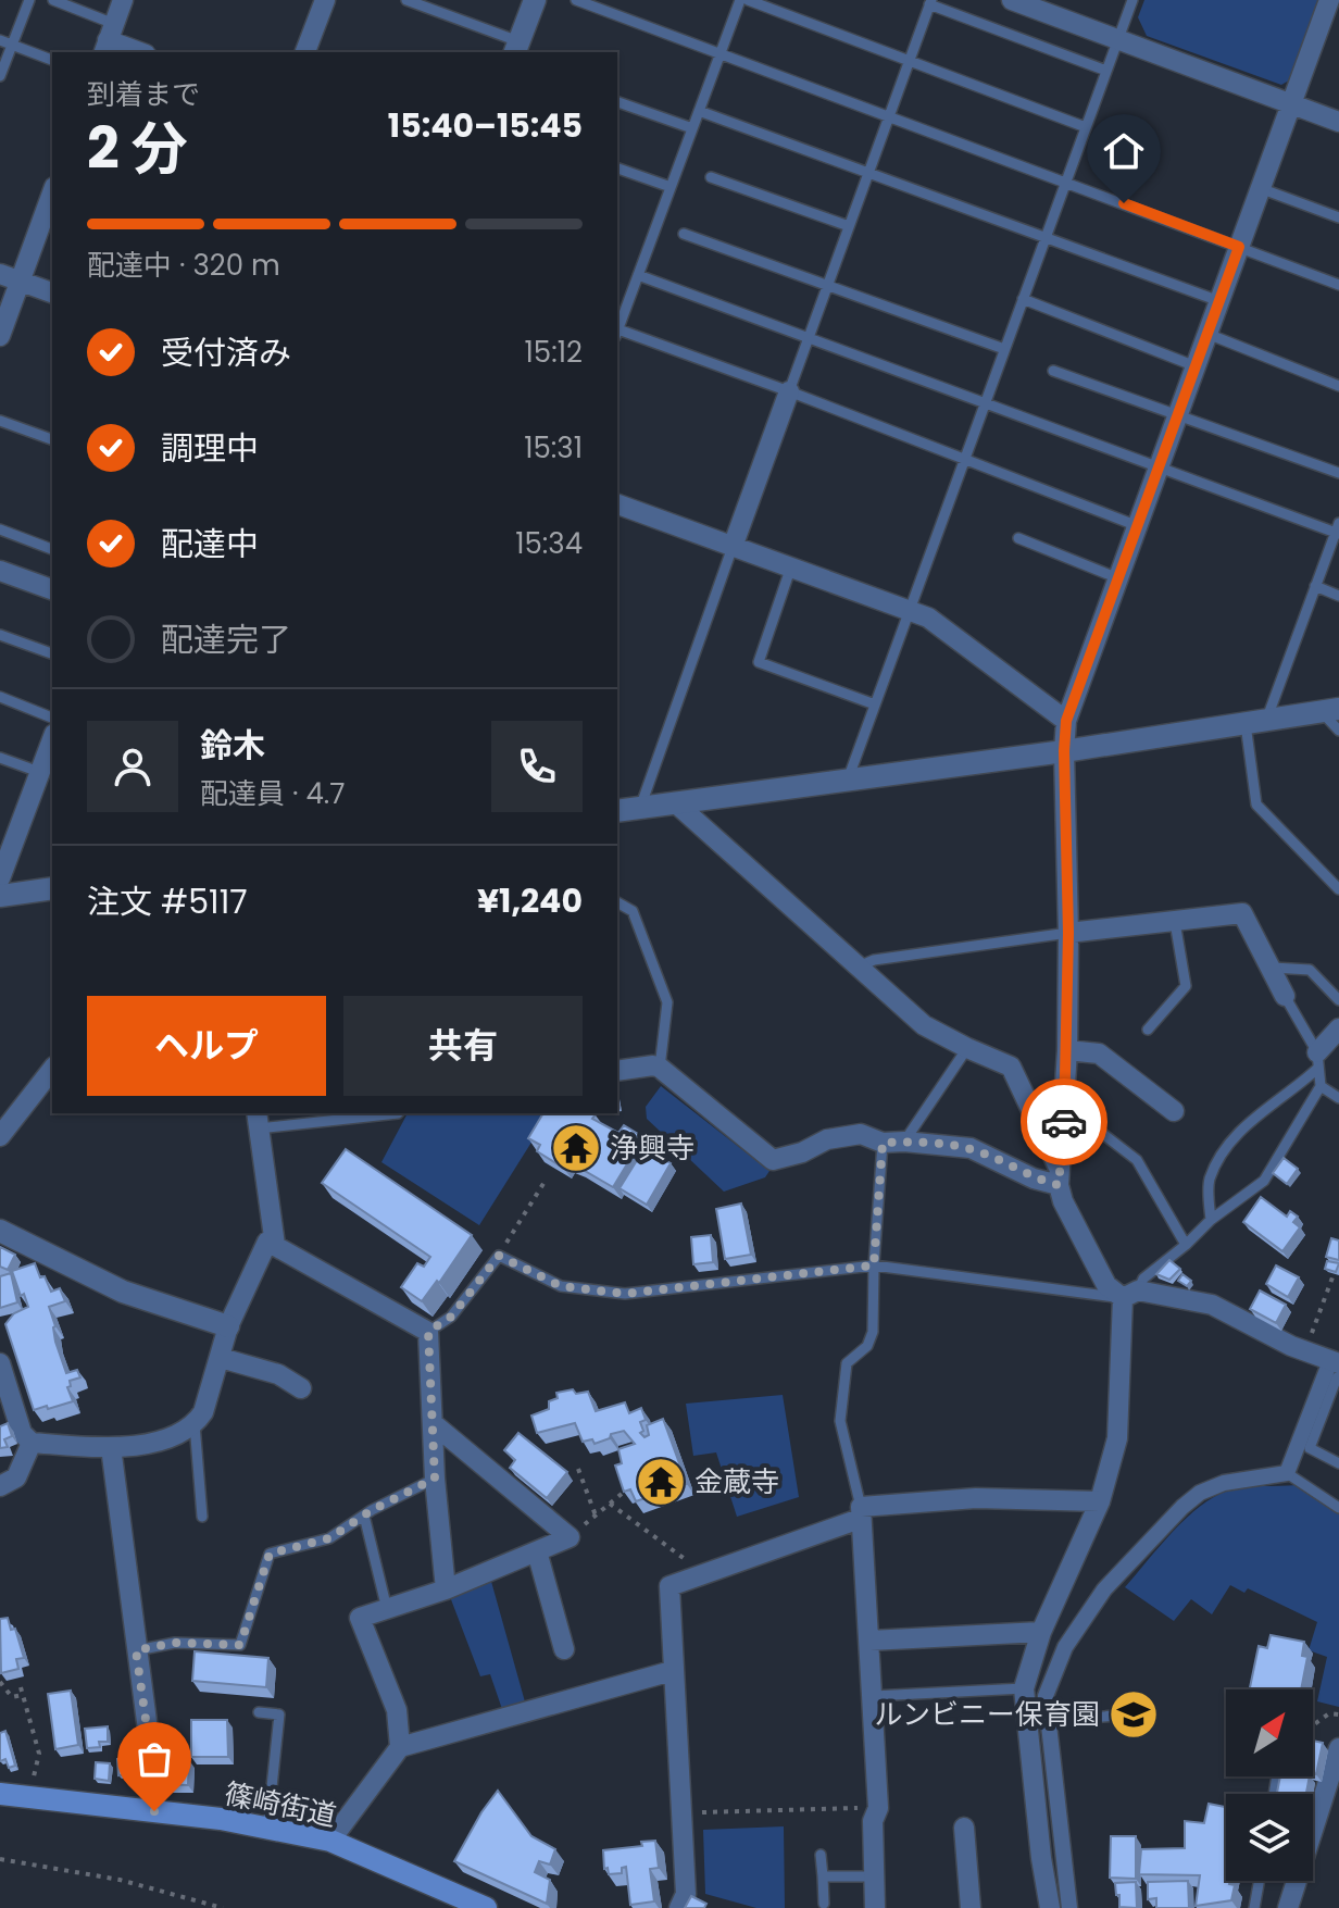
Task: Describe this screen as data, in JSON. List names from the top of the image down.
{
  "streets": {
    "main road": ["篠崎街道"]
  },
  "places": {
    "temple": ["浄興寺", "金蔵寺"],
    "school or university": ["ルンビニー保育園"]
  },
  "north": "top right",
  "page": {
    "heading": ["2 分", "到着まで", "15:40–15:45"],
    "panel": [
      "鈴木",
      "配達員 · 4.7",
      "注文 #5117",
      "¥1,240"
    ],
    "bar": "配達中 · 320 m",
    "list": [
      ["受付済み", "15:12"],
      ["調理中", "15:31"],
      ["配達中", "15:34"],
      "配達完了"
    ],
    "buttons": ["ヘルプ", "共有"]
  }
}
